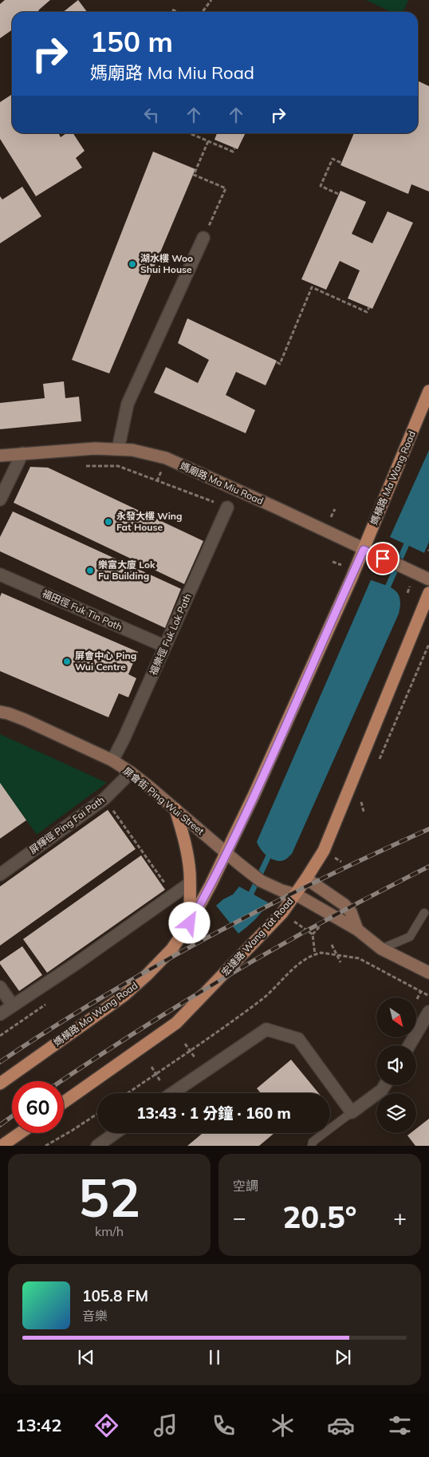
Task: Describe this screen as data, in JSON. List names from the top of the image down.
{
  "streets": {
    "main road": [
      "媽橫路 Ma Wang Road",
      "媽廟路 Ma Miu Road",
      "屏會街 Ping Wui Street",
      "宏達路 Wang Tat Road"
    ],
    "street": ["福田徑 Fuk Tin Path", "福樂徑 Fuk Lok Path", "屏輝徑 Ping Fai Path"]
  },
  "crossings": [
    ["媽橫路 Ma Wang Road", "媽廟路 Ma Miu Road"],
    ["媽橫路 Ma Wang Road", "屏會街 Ping Wui Street"],
    ["福田徑 Fuk Tin Path", "福樂徑 Fuk Lok Path"],
    ["福樂徑 Fuk Lok Path", "屏會街 Ping Wui Street"],
    ["屏會街 Ping Wui Street", "屏輝徑 Ping Fai Path"],
    ["屏會街 Ping Wui Street", "宏達路 Wang Tat Road"]
  ],
  "places": [
    "湖水樓 Woo Shui House",
    "永發大樓 Wing Fat House",
    "樂富大廈 Lok Fu Building",
    "屏會中心 Ping Wui Centre"
  ],
  "north": "bottom right",
  "page": {
    "turn": ["150 m", "媽廟路 Ma Miu Road"],
    "limit": "60",
    "trip": "13:43 · 1 分鐘 · 160 m",
    "tile": [
      ["52", "km/h"],
      "空調"
    ],
    "heat": ["−", "20.5°", "+"],
    "song": ["105.8 FM", "音樂"],
    "tabs": "13:42"
  }
}
